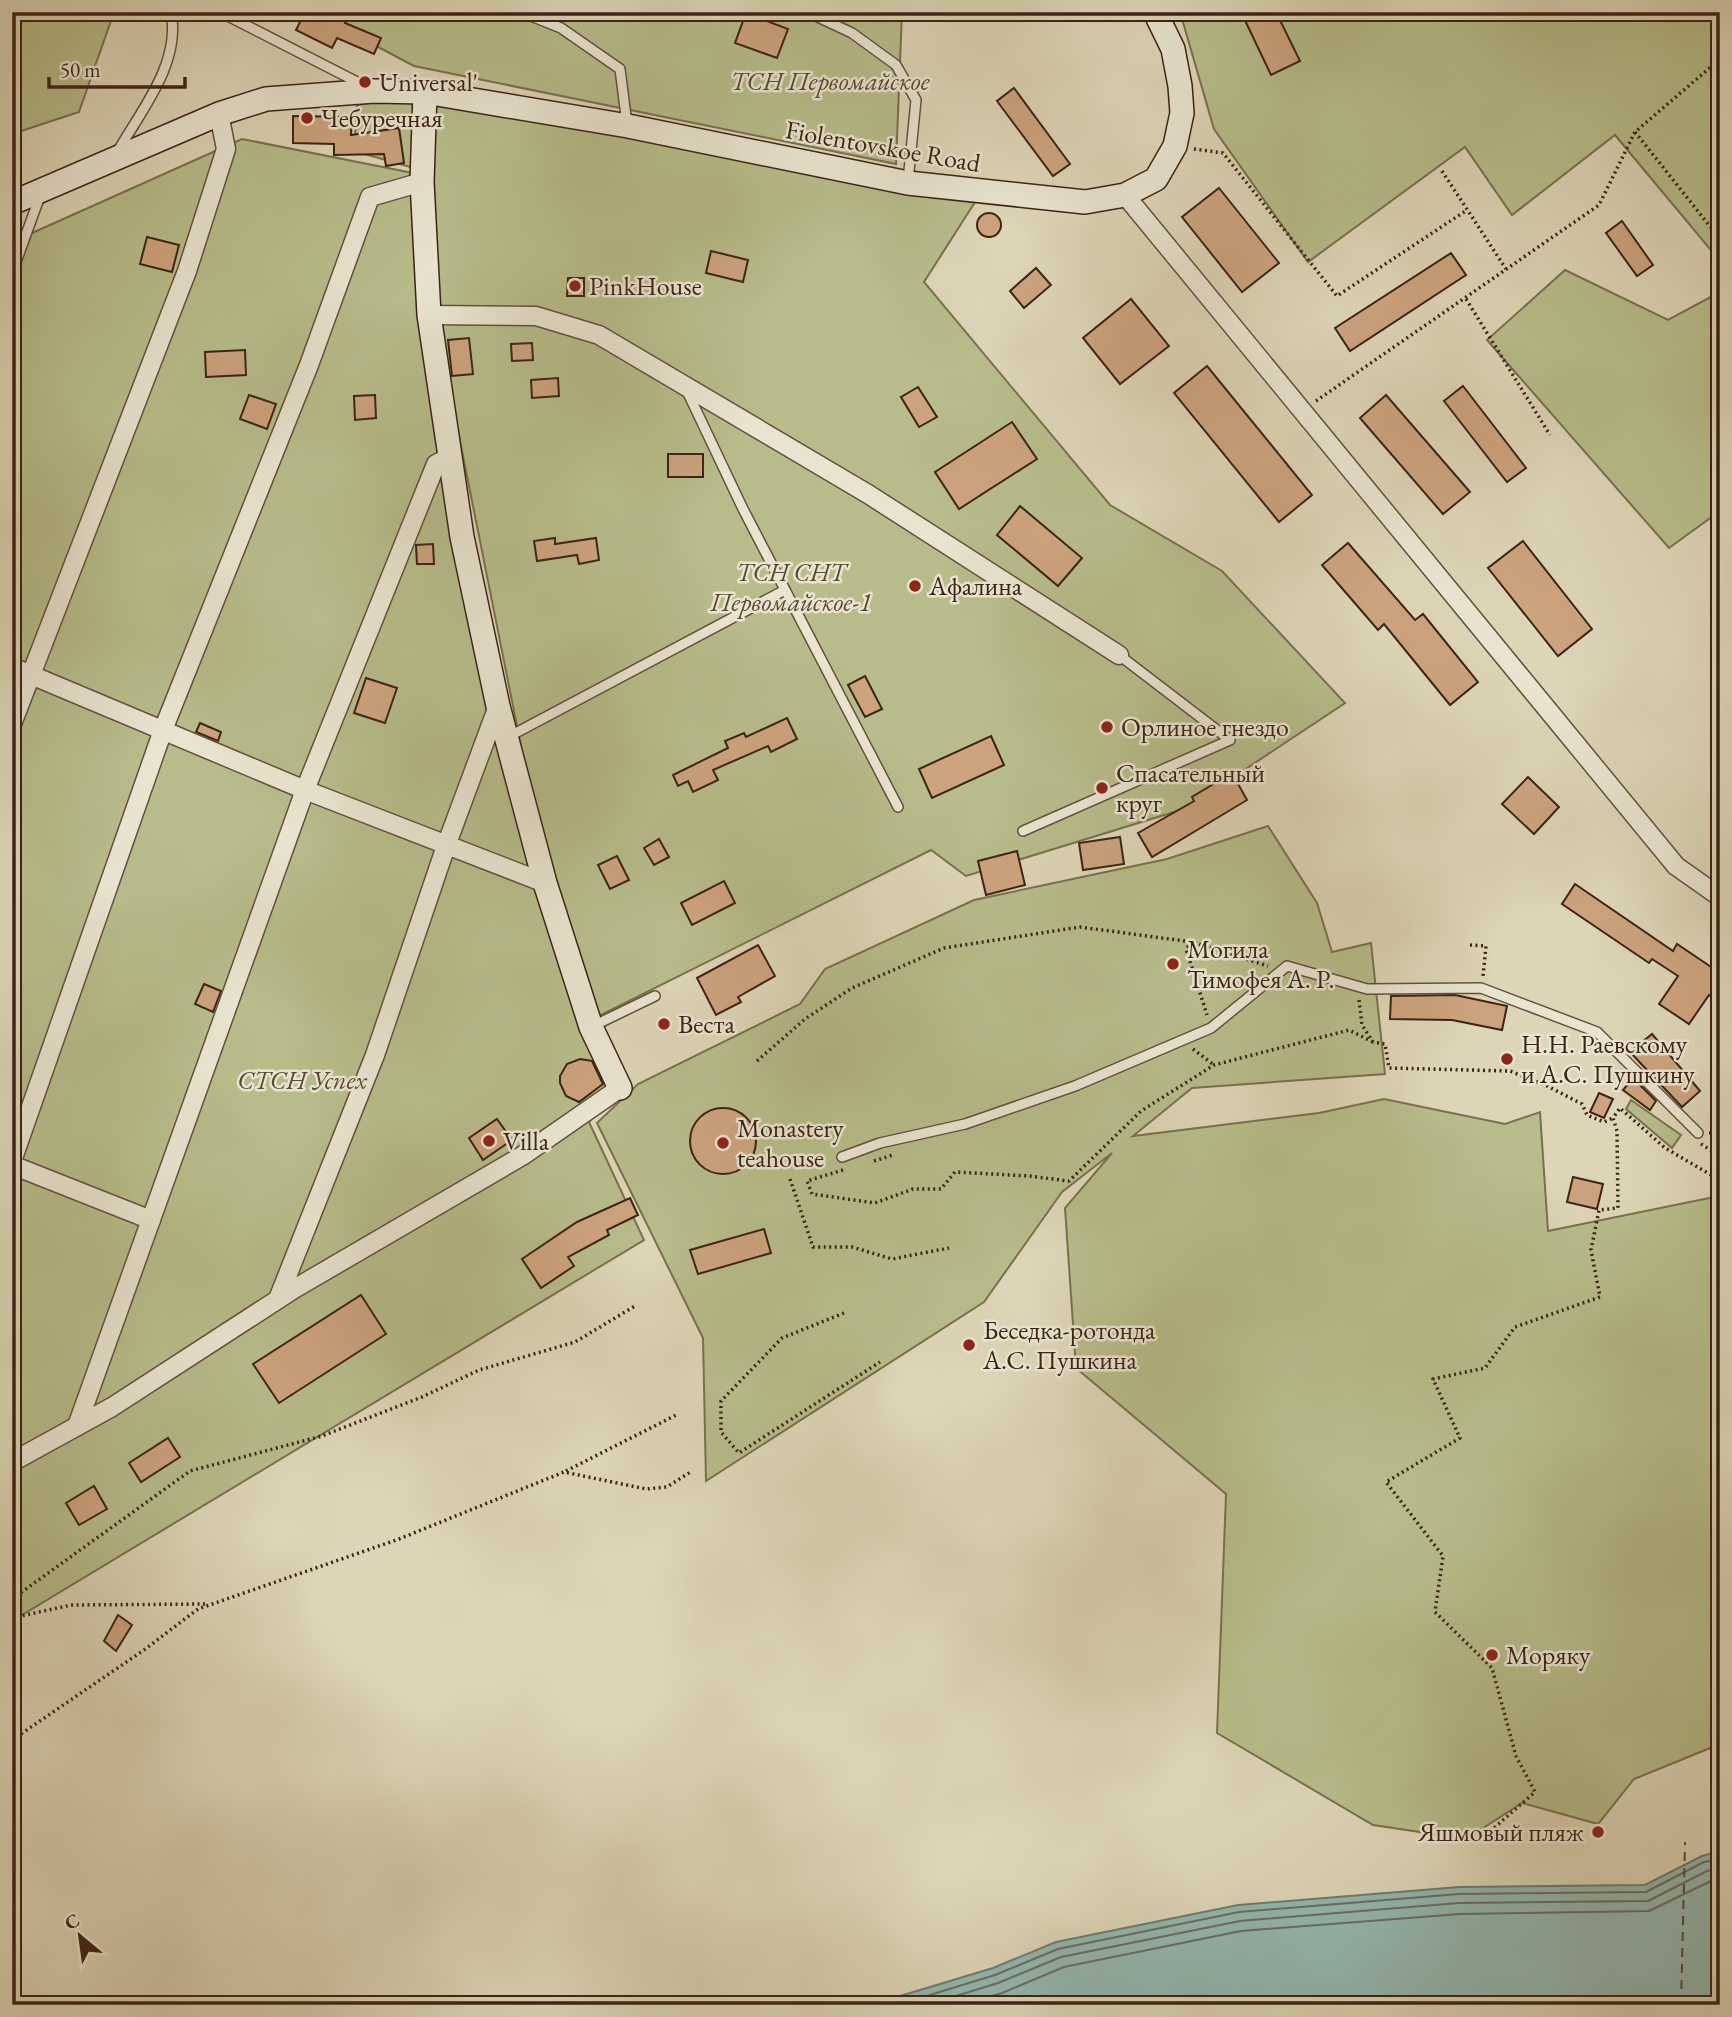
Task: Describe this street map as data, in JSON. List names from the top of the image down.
{
  "streets": {
    "main road": ["Fiolentovskoe Road"]
  },
  "parks": ["ТСН Первомайское", "ТСН СНТ Первомайское-1", "СТСН Успех"],
  "places": [
    "Universal'",
    "Чебуречная",
    "PinkHouse",
    "Афалина",
    "Орлиное гнездо",
    "Спасательный круг",
    "Могила Тимофея А. Р.",
    "Веста",
    "Н.Н. Раевскому и А.С. Пушкину",
    "Villa",
    "Monastery teahouse",
    "Беседка-ротонда А.С. Пушкина",
    "Моряку",
    "Яшмовый пляж"
  ],
  "scale_bar": "50 m",
  "north": "top left"
}
